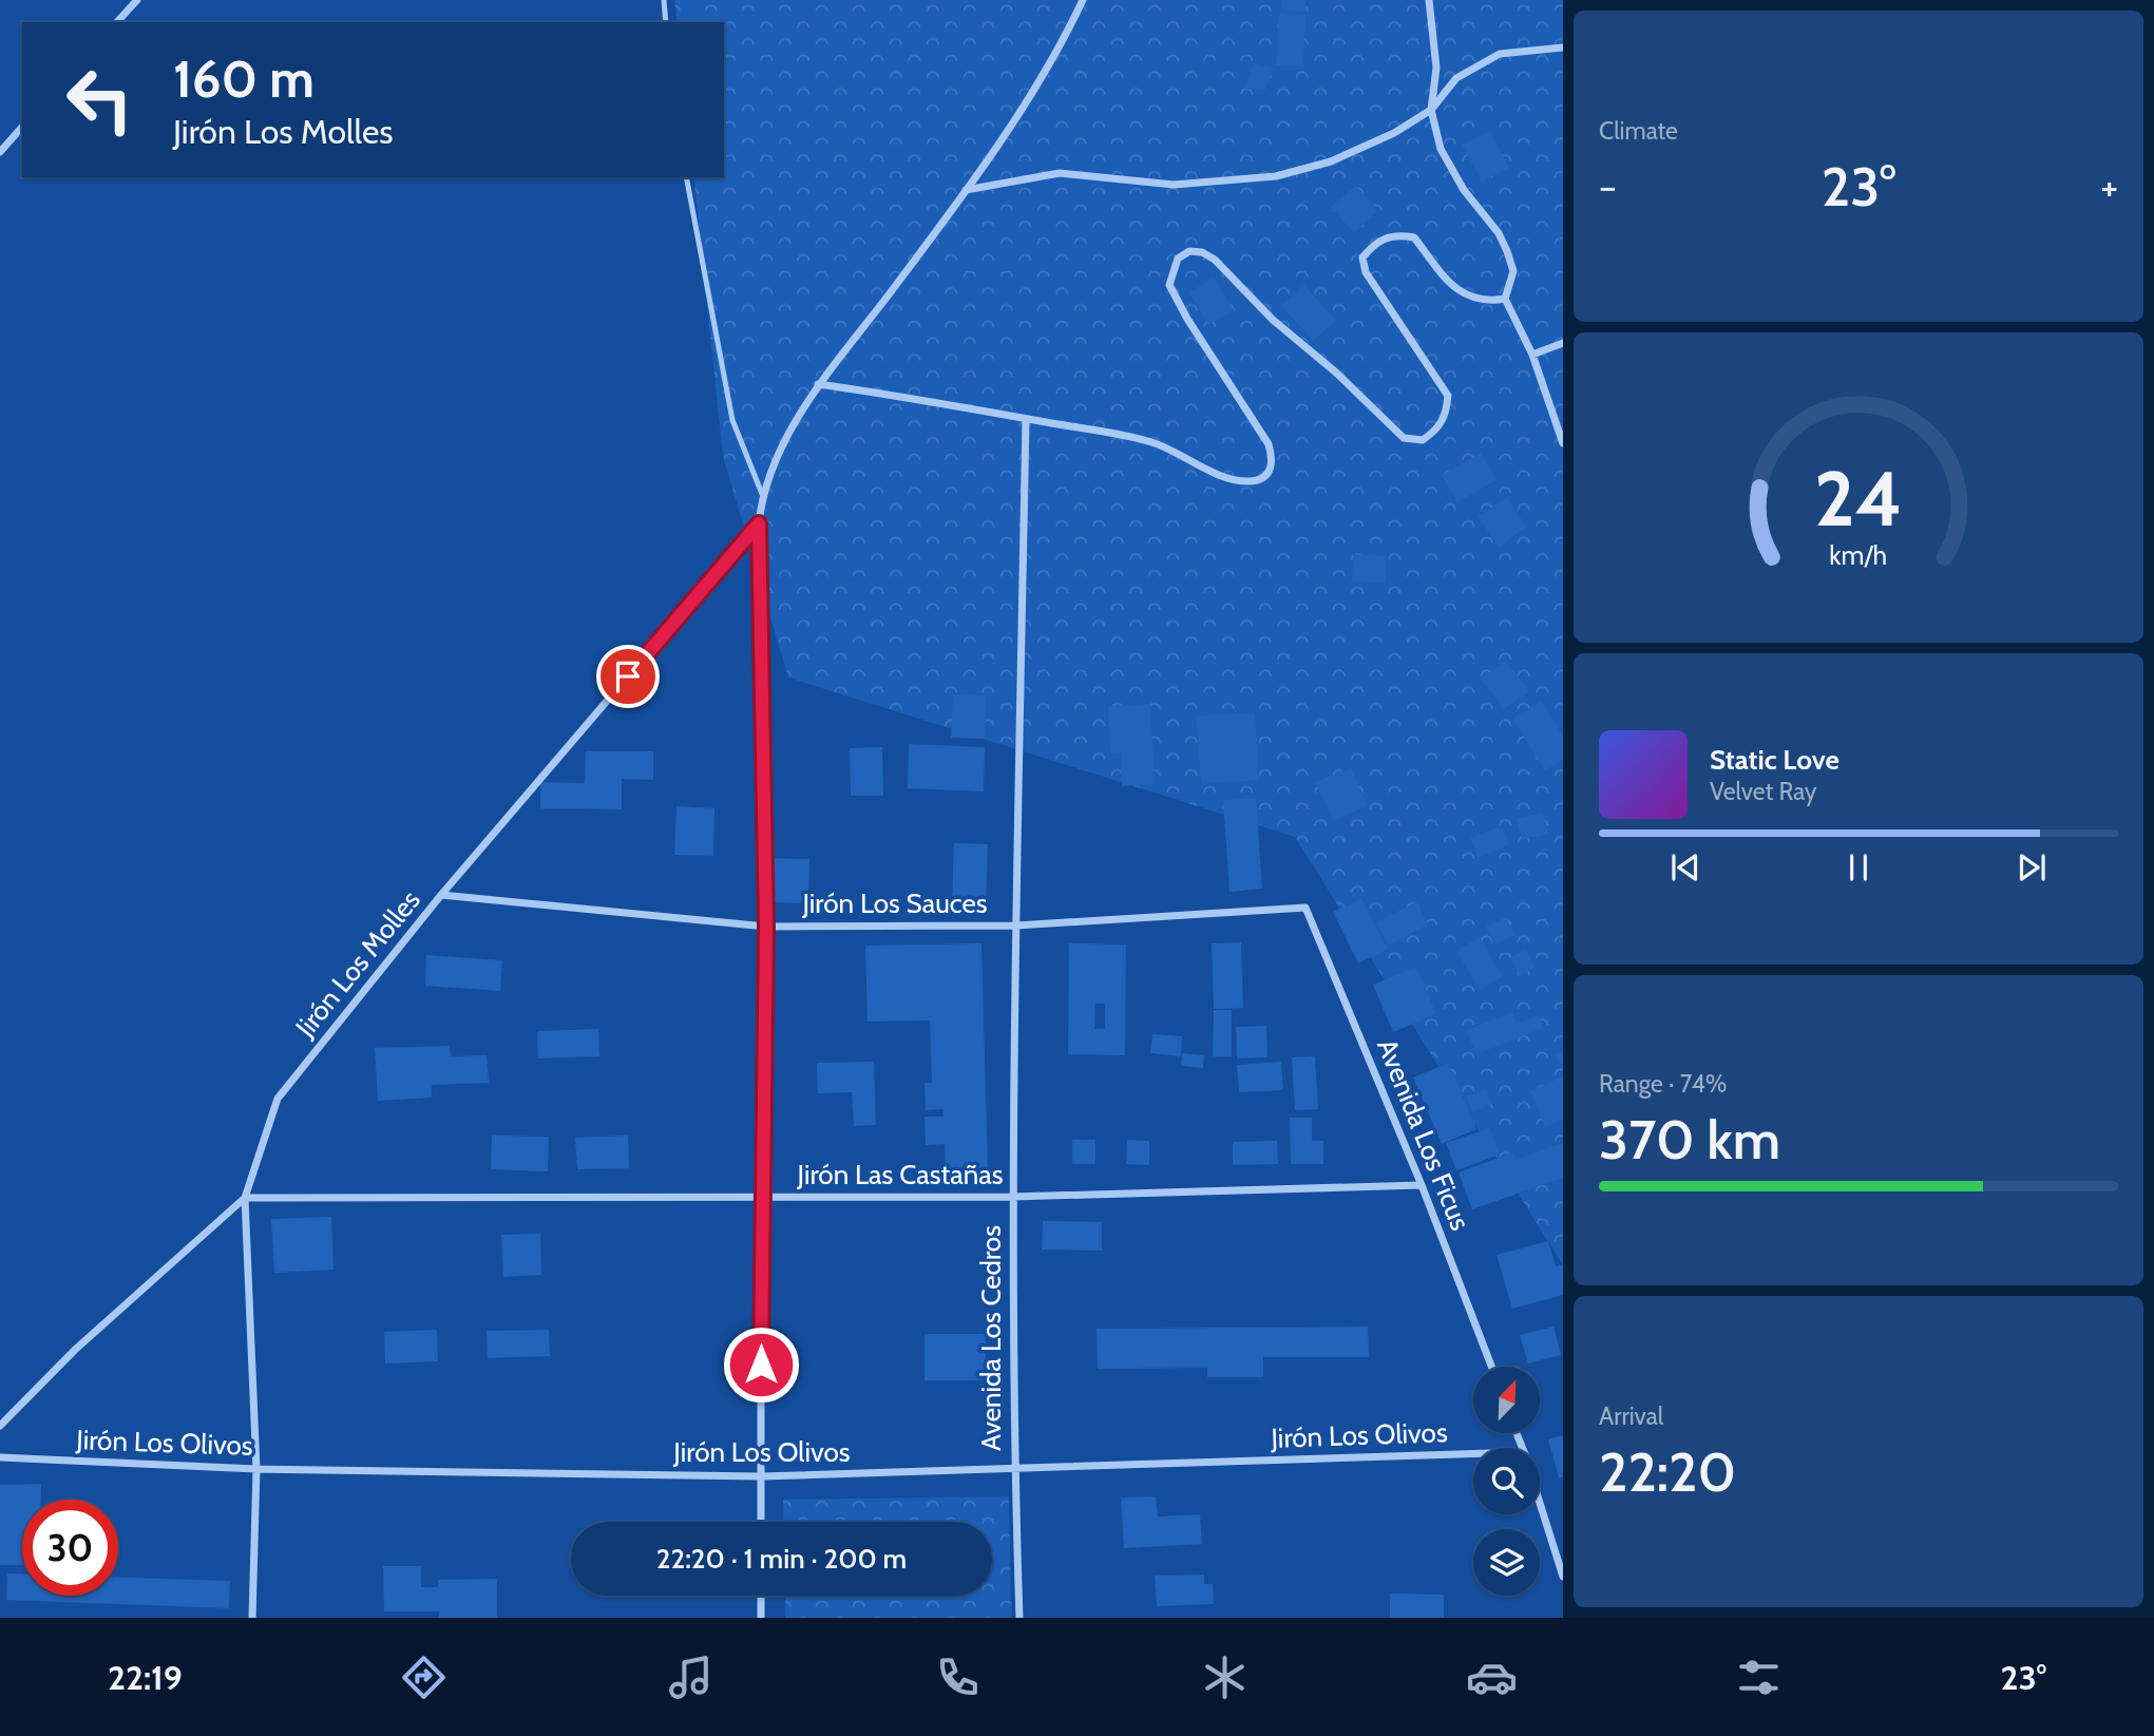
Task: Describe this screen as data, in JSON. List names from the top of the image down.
{
  "streets": {
    "street": [
      "Jirón Los Sauces",
      "Jirón Los Molles",
      "Avenida Los Ficus",
      "Jirón Las Castañas",
      "Avenida Los Cedros",
      "Jirón Los Olivos"
    ]
  },
  "crossings": [
    ["Jirón Los Sauces", "Jirón Los Molles"],
    ["Jirón Los Sauces", "Avenida Los Ficus"],
    ["Jirón Los Sauces", "Avenida Los Cedros"],
    ["Jirón Los Molles", "Jirón Las Castañas"],
    ["Avenida Los Ficus", "Jirón Las Castañas"],
    ["Jirón Las Castañas", "Avenida Los Cedros"],
    ["Avenida Los Cedros", "Jirón Los Olivos"]
  ],
  "north": "top right",
  "page": {
    "tile": [
      "Climate",
      ["Range · 74%", "370 km"],
      ["Arrival", "22:20"]
    ],
    "turn": ["160 m", "Jirón Los Molles"],
    "heat": ["−", "23°", "+"],
    "song": ["Static Love", "Velvet Ray"],
    "limit": "30",
    "trip": "22:20 · 1 min · 200 m",
    "tabs": ["22:19", "23°"],
    "gauge": ["24", "km/h"]
  }
}
